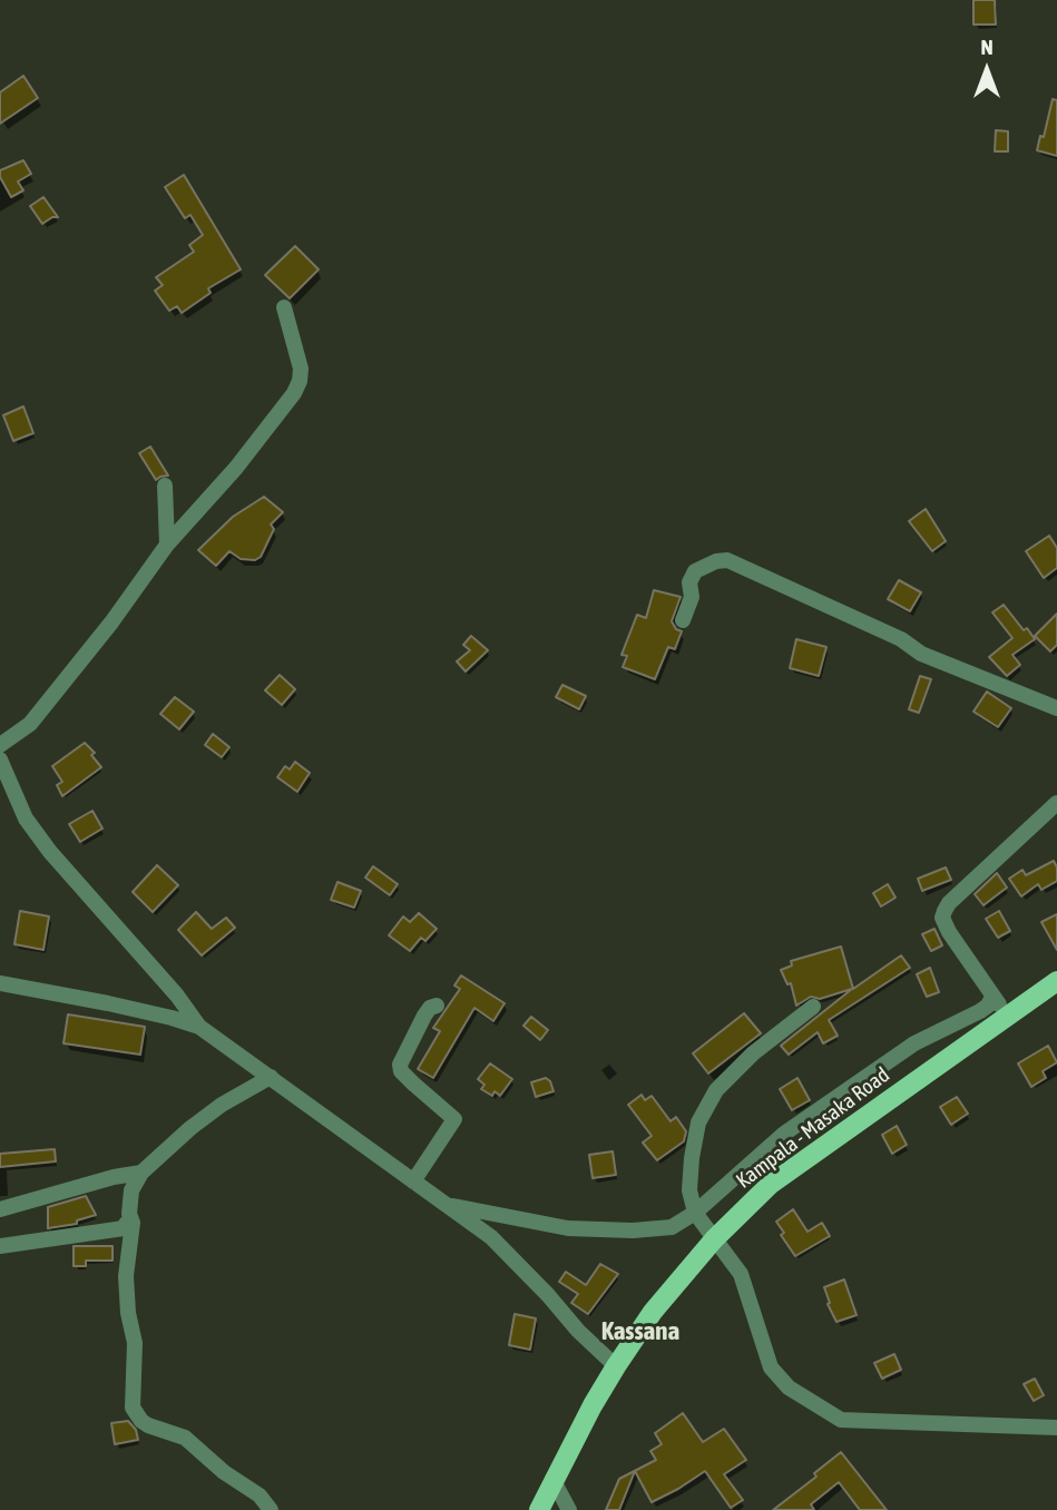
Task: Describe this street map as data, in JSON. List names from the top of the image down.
{
  "streets": {
    "main road": ["Kampala - Masaka Road"]
  },
  "districts": ["Kassana"],
  "north": "top"
}
